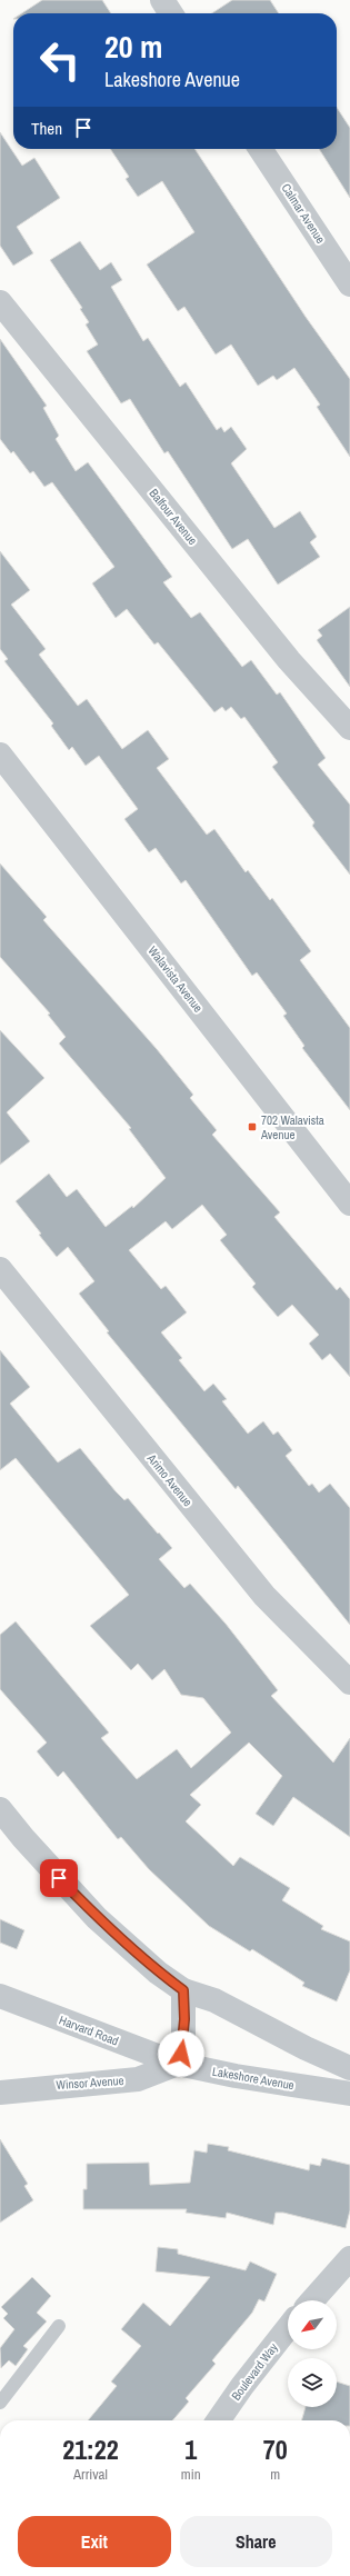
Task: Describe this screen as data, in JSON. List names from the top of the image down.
{
  "streets": {
    "street": [
      "Calmar Avenue",
      "Balfour Avenue",
      "Walavista Avenue",
      "Arimo Avenue",
      "Harvard Road",
      "Lakeshore Avenue",
      "Winsor Avenue",
      "Boulevard Way"
    ]
  },
  "crossings": [
    ["Harvard Road", "Lakeshore Avenue"],
    ["Harvard Road", "Winsor Avenue"],
    ["Lakeshore Avenue", "Winsor Avenue"]
  ],
  "places": {
    "transit": ["702 Walavista Avenue"]
  },
  "north": "bottom left",
  "page": {
    "turn": ["20 m", "Lakeshore Avenue"],
    "then": "Then",
    "eta": [
      "21:22",
      "Arrival",
      "1",
      "min",
      "70",
      "m"
    ],
    "buttons": ["Exit", "Share"]
  }
}
